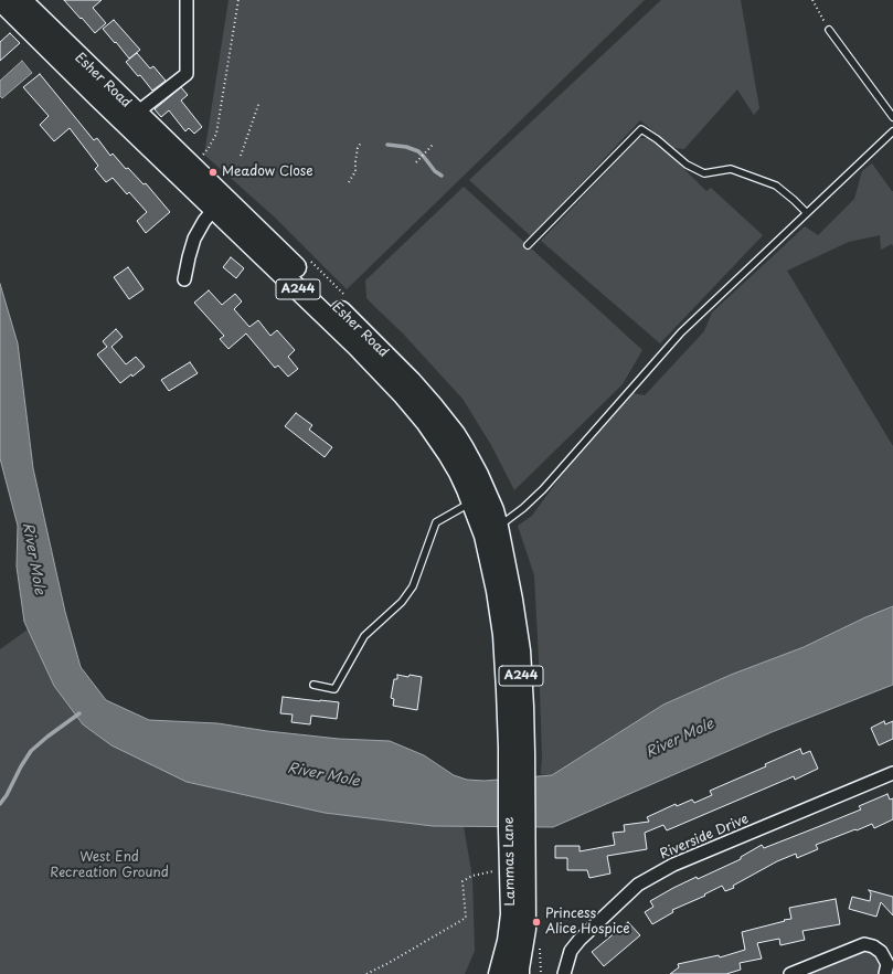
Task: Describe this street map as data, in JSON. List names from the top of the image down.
{
  "streets": {
    "main road": ["Esher Road", "A244", "Lammas Lane"],
    "street": ["Riverside Drive"]
  },
  "crossings": [
    ["Esher Road", "Lammas Lane"]
  ],
  "water": ["River Mole"],
  "parks": ["West End Recreation Ground"],
  "places": ["Meadow Close", "Princess Alice Hospice"]
}
